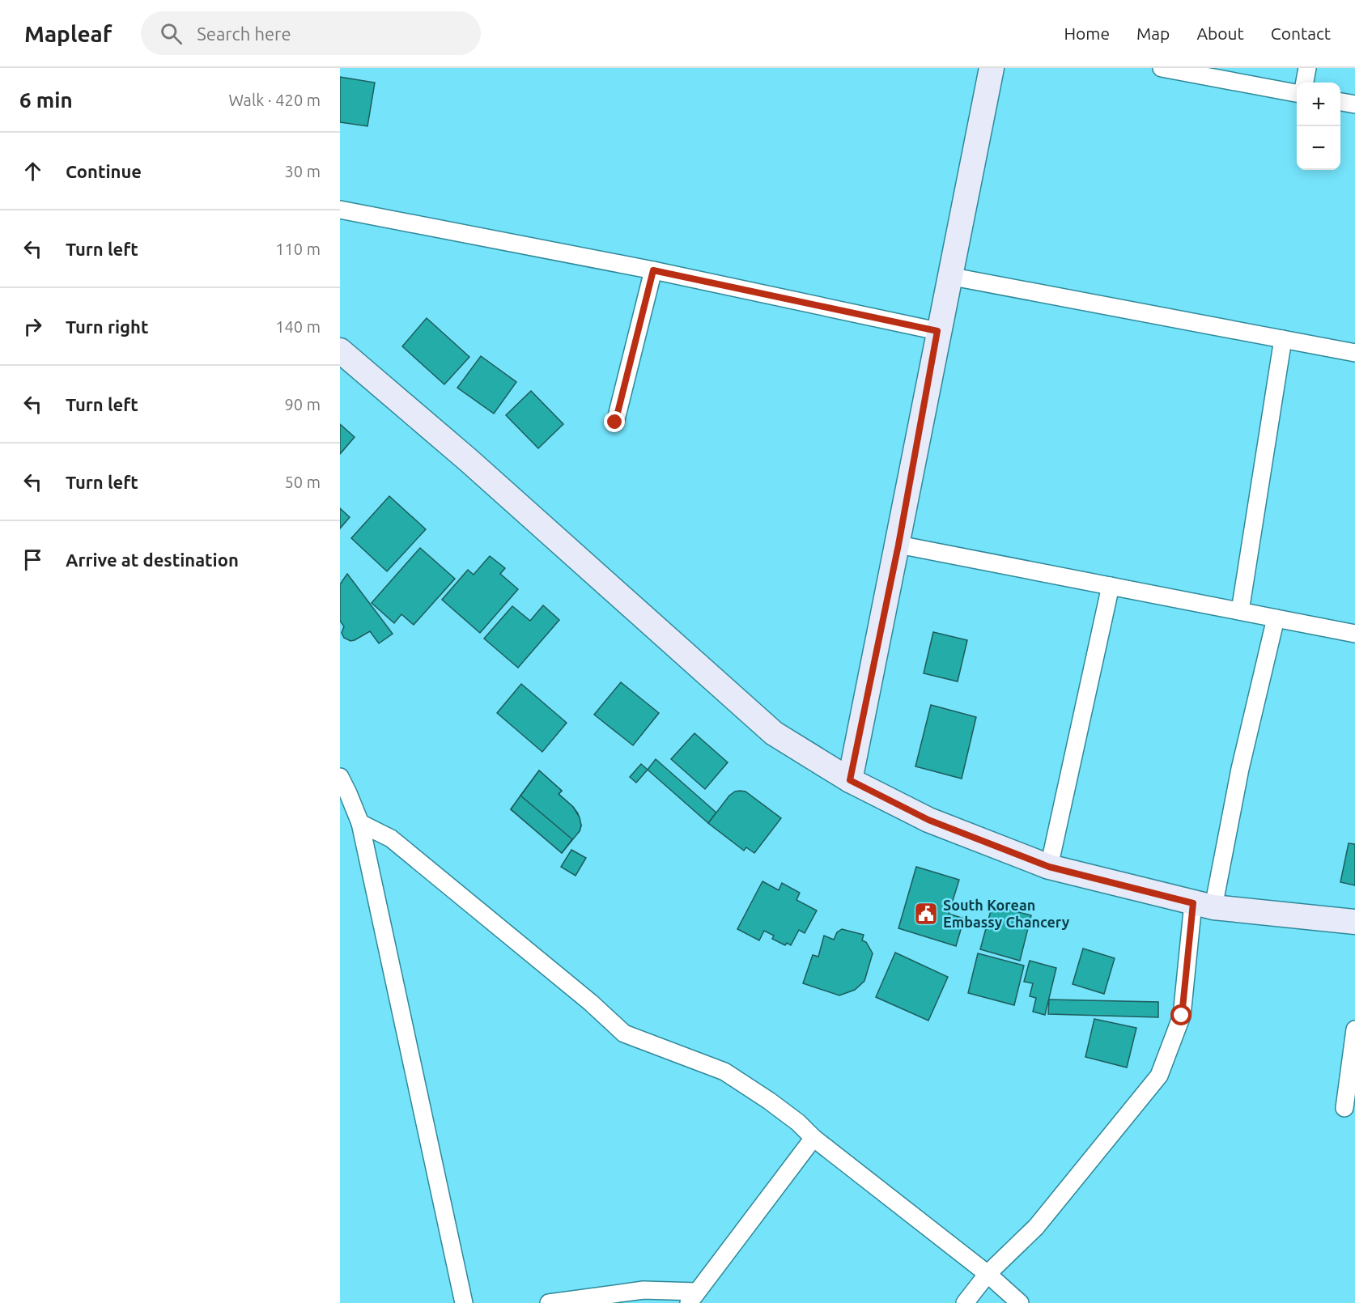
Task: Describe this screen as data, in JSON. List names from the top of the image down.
{
  "places": {
    "public building": ["South Korean Embassy Chancery"]
  },
  "page": {
    "header": "Mapleaf",
    "search": "Search here",
    "nav": [
      "Home",
      "Map",
      "About",
      "Contact"
    ],
    "heading": ["6 min", "Walk · 420 m"],
    "map_buttons": ["+", "−"],
    "list": [
      ["Continue", "30 m"],
      ["Turn left", "110 m"],
      ["Turn right", "140 m"],
      ["Turn left", "90 m"],
      ["Turn left", "50 m"],
      "Arrive at destination"
    ]
  }
}
